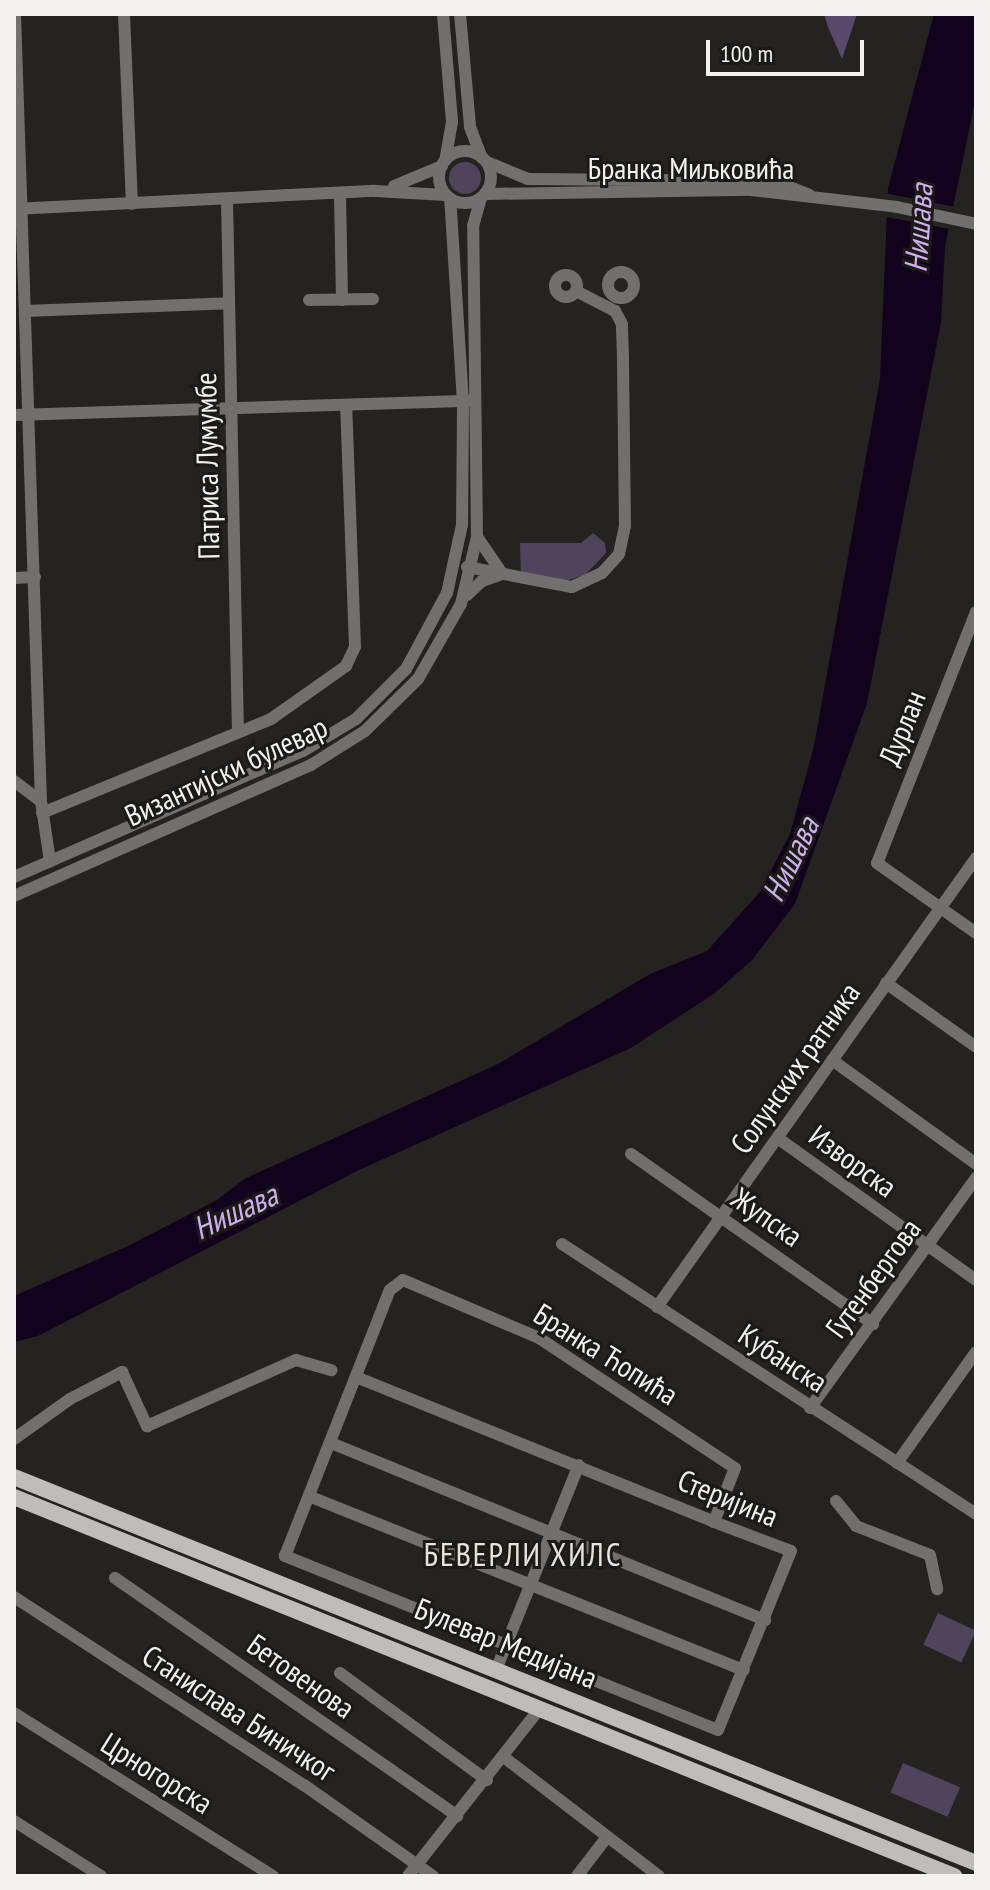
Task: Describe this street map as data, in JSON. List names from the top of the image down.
{
  "streets": {
    "main road": ["Булевар Медијана"],
    "street": [
      "Бранка Миљковића",
      "Патриса Лумумбе",
      "Дурлан",
      "Византијски булевар",
      "Солунских ратника",
      "Изворска",
      "Жупска",
      "Гутенбергова",
      "Бранка Ћопића",
      "Кубанска",
      "Стеријина",
      "Бетовенова",
      "Станислава Биничког",
      "Црногорска"
    ]
  },
  "crossings": [
    ["Бранка Миљковића", "Византијски булевар"],
    ["Дурлан", "Солунских ратника"],
    ["Солунских ратника", "Изворска"],
    ["Солунских ратника", "Жупска"],
    ["Солунских ратника", "Кубанска"],
    ["Изворска", "Гутенбергова"],
    ["Жупска", "Гутенбергова"],
    ["Гутенбергова", "Кубанска"],
    ["Бранка Ћопића", "Стеријина"],
    ["Бранка Ћопића", "Булевар Медијана"],
    ["Стеријина", "Булевар Медијана"]
  ],
  "districts": ["БЕВЕРЛИ ХИЛС"],
  "water": ["Нишава"],
  "scale_bar": "100 m"
}
